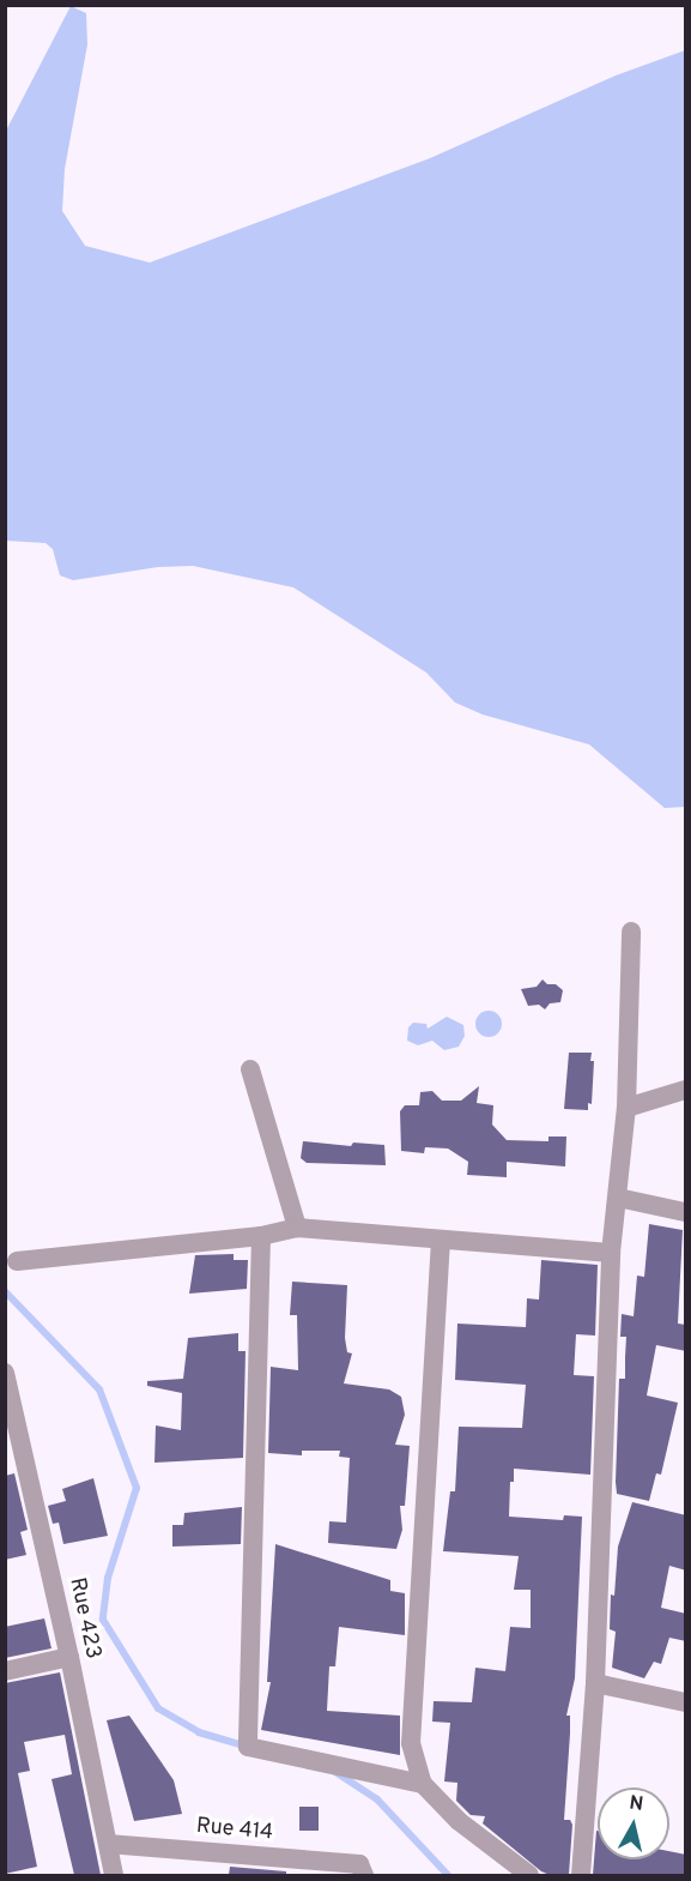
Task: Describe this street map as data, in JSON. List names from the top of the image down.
{
  "streets": {
    "street": ["Rue 423", "Rue 414"]
  },
  "crossings": [
    ["Rue 423", "Rue 414"]
  ],
  "north": "top"
}
